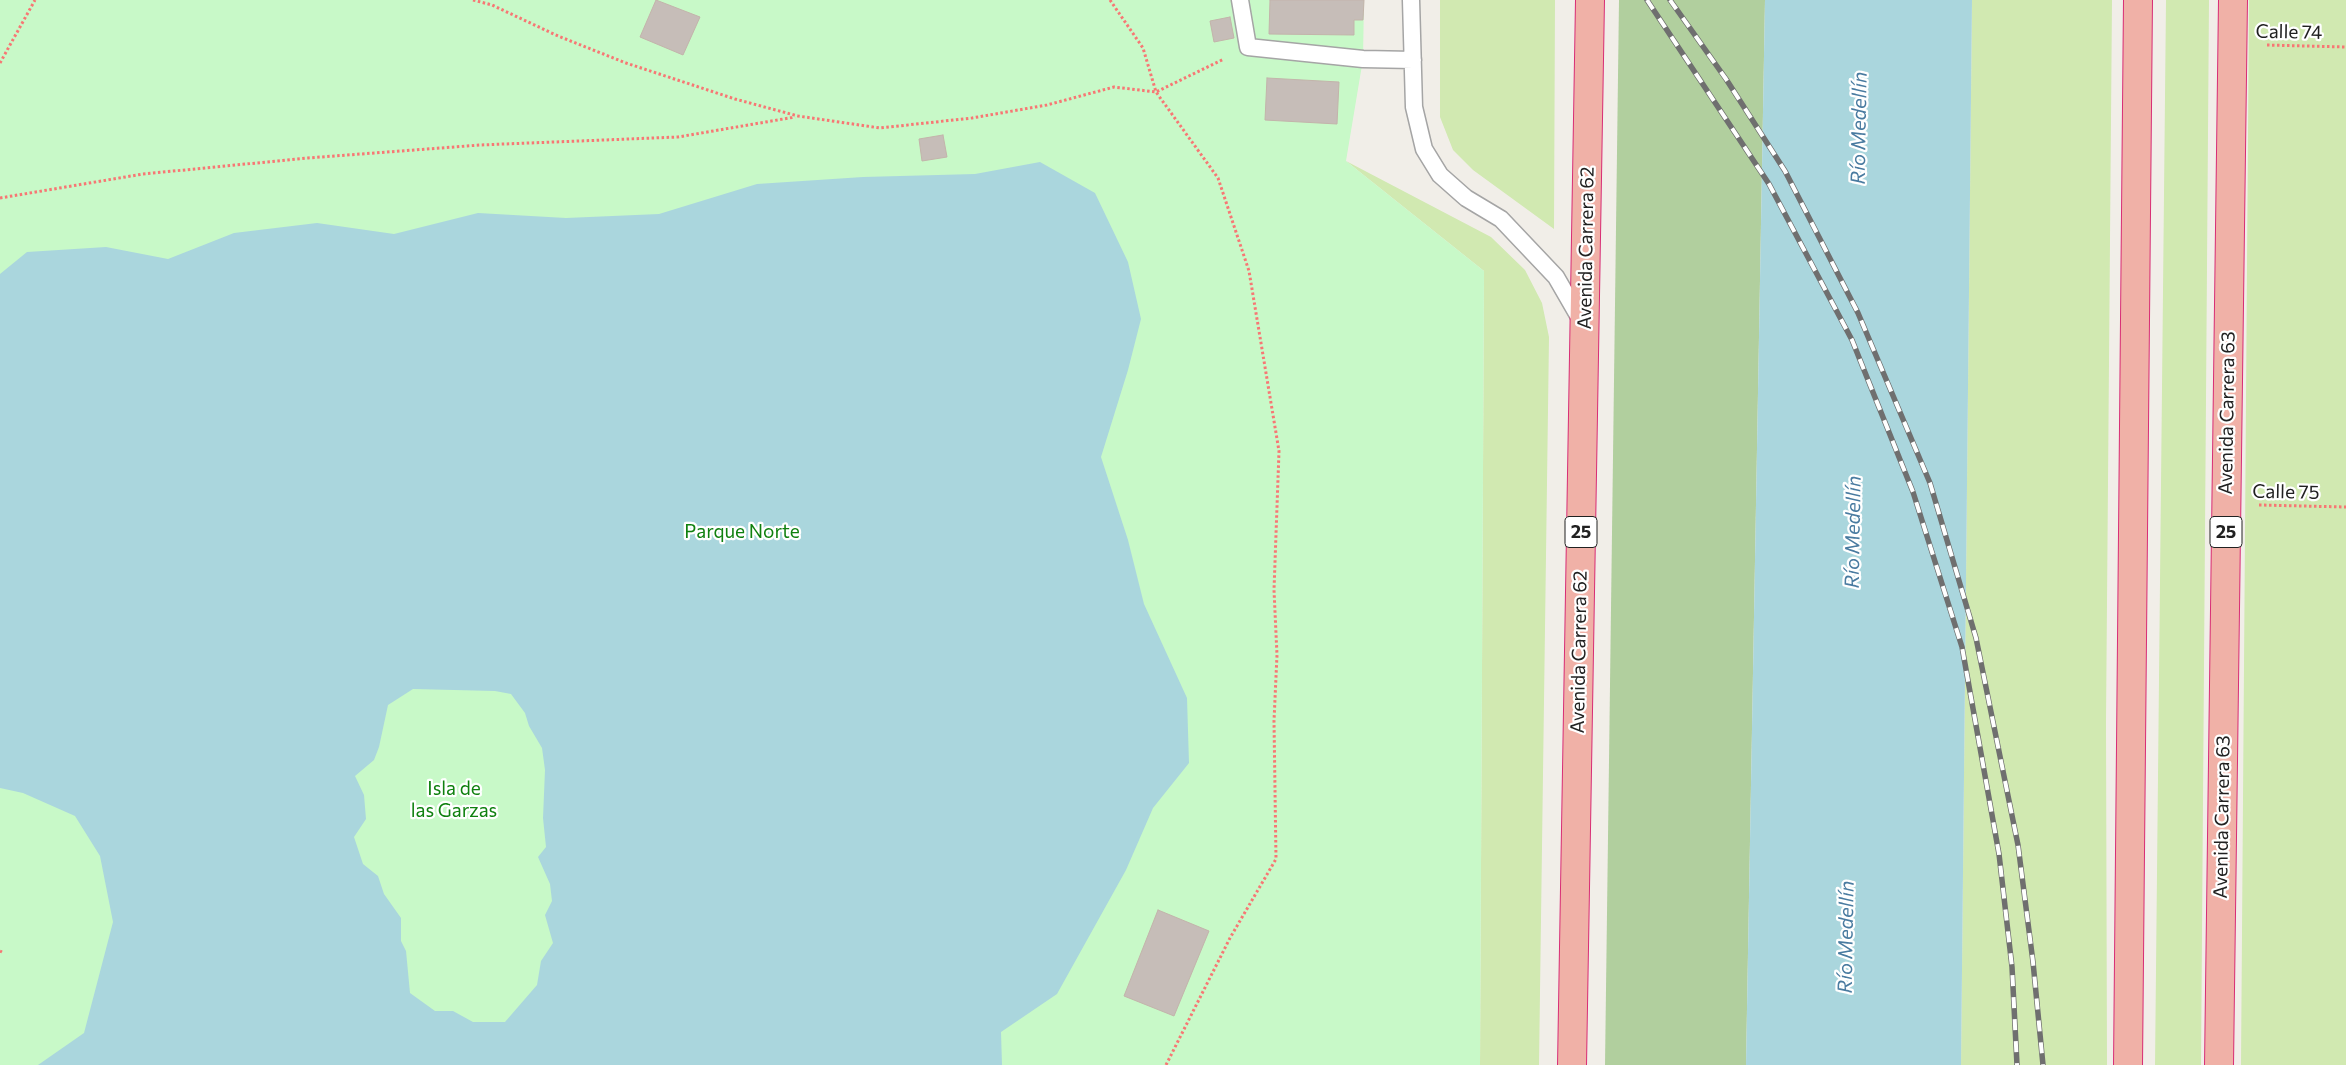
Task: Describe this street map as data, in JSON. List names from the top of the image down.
{
  "streets": {
    "highway": ["Avenida Carrera 62", "Avenida Carrera 63", "25"],
    "path": ["Calle 74", "Calle 75"]
  },
  "crossings": [
    ["Calle 74", "Avenida Carrera 63"],
    ["Avenida Carrera 63", "Calle 75"]
  ],
  "water": ["Río Medellín"],
  "parks": ["Parque Norte", "Isla de las Garzas"]
}
